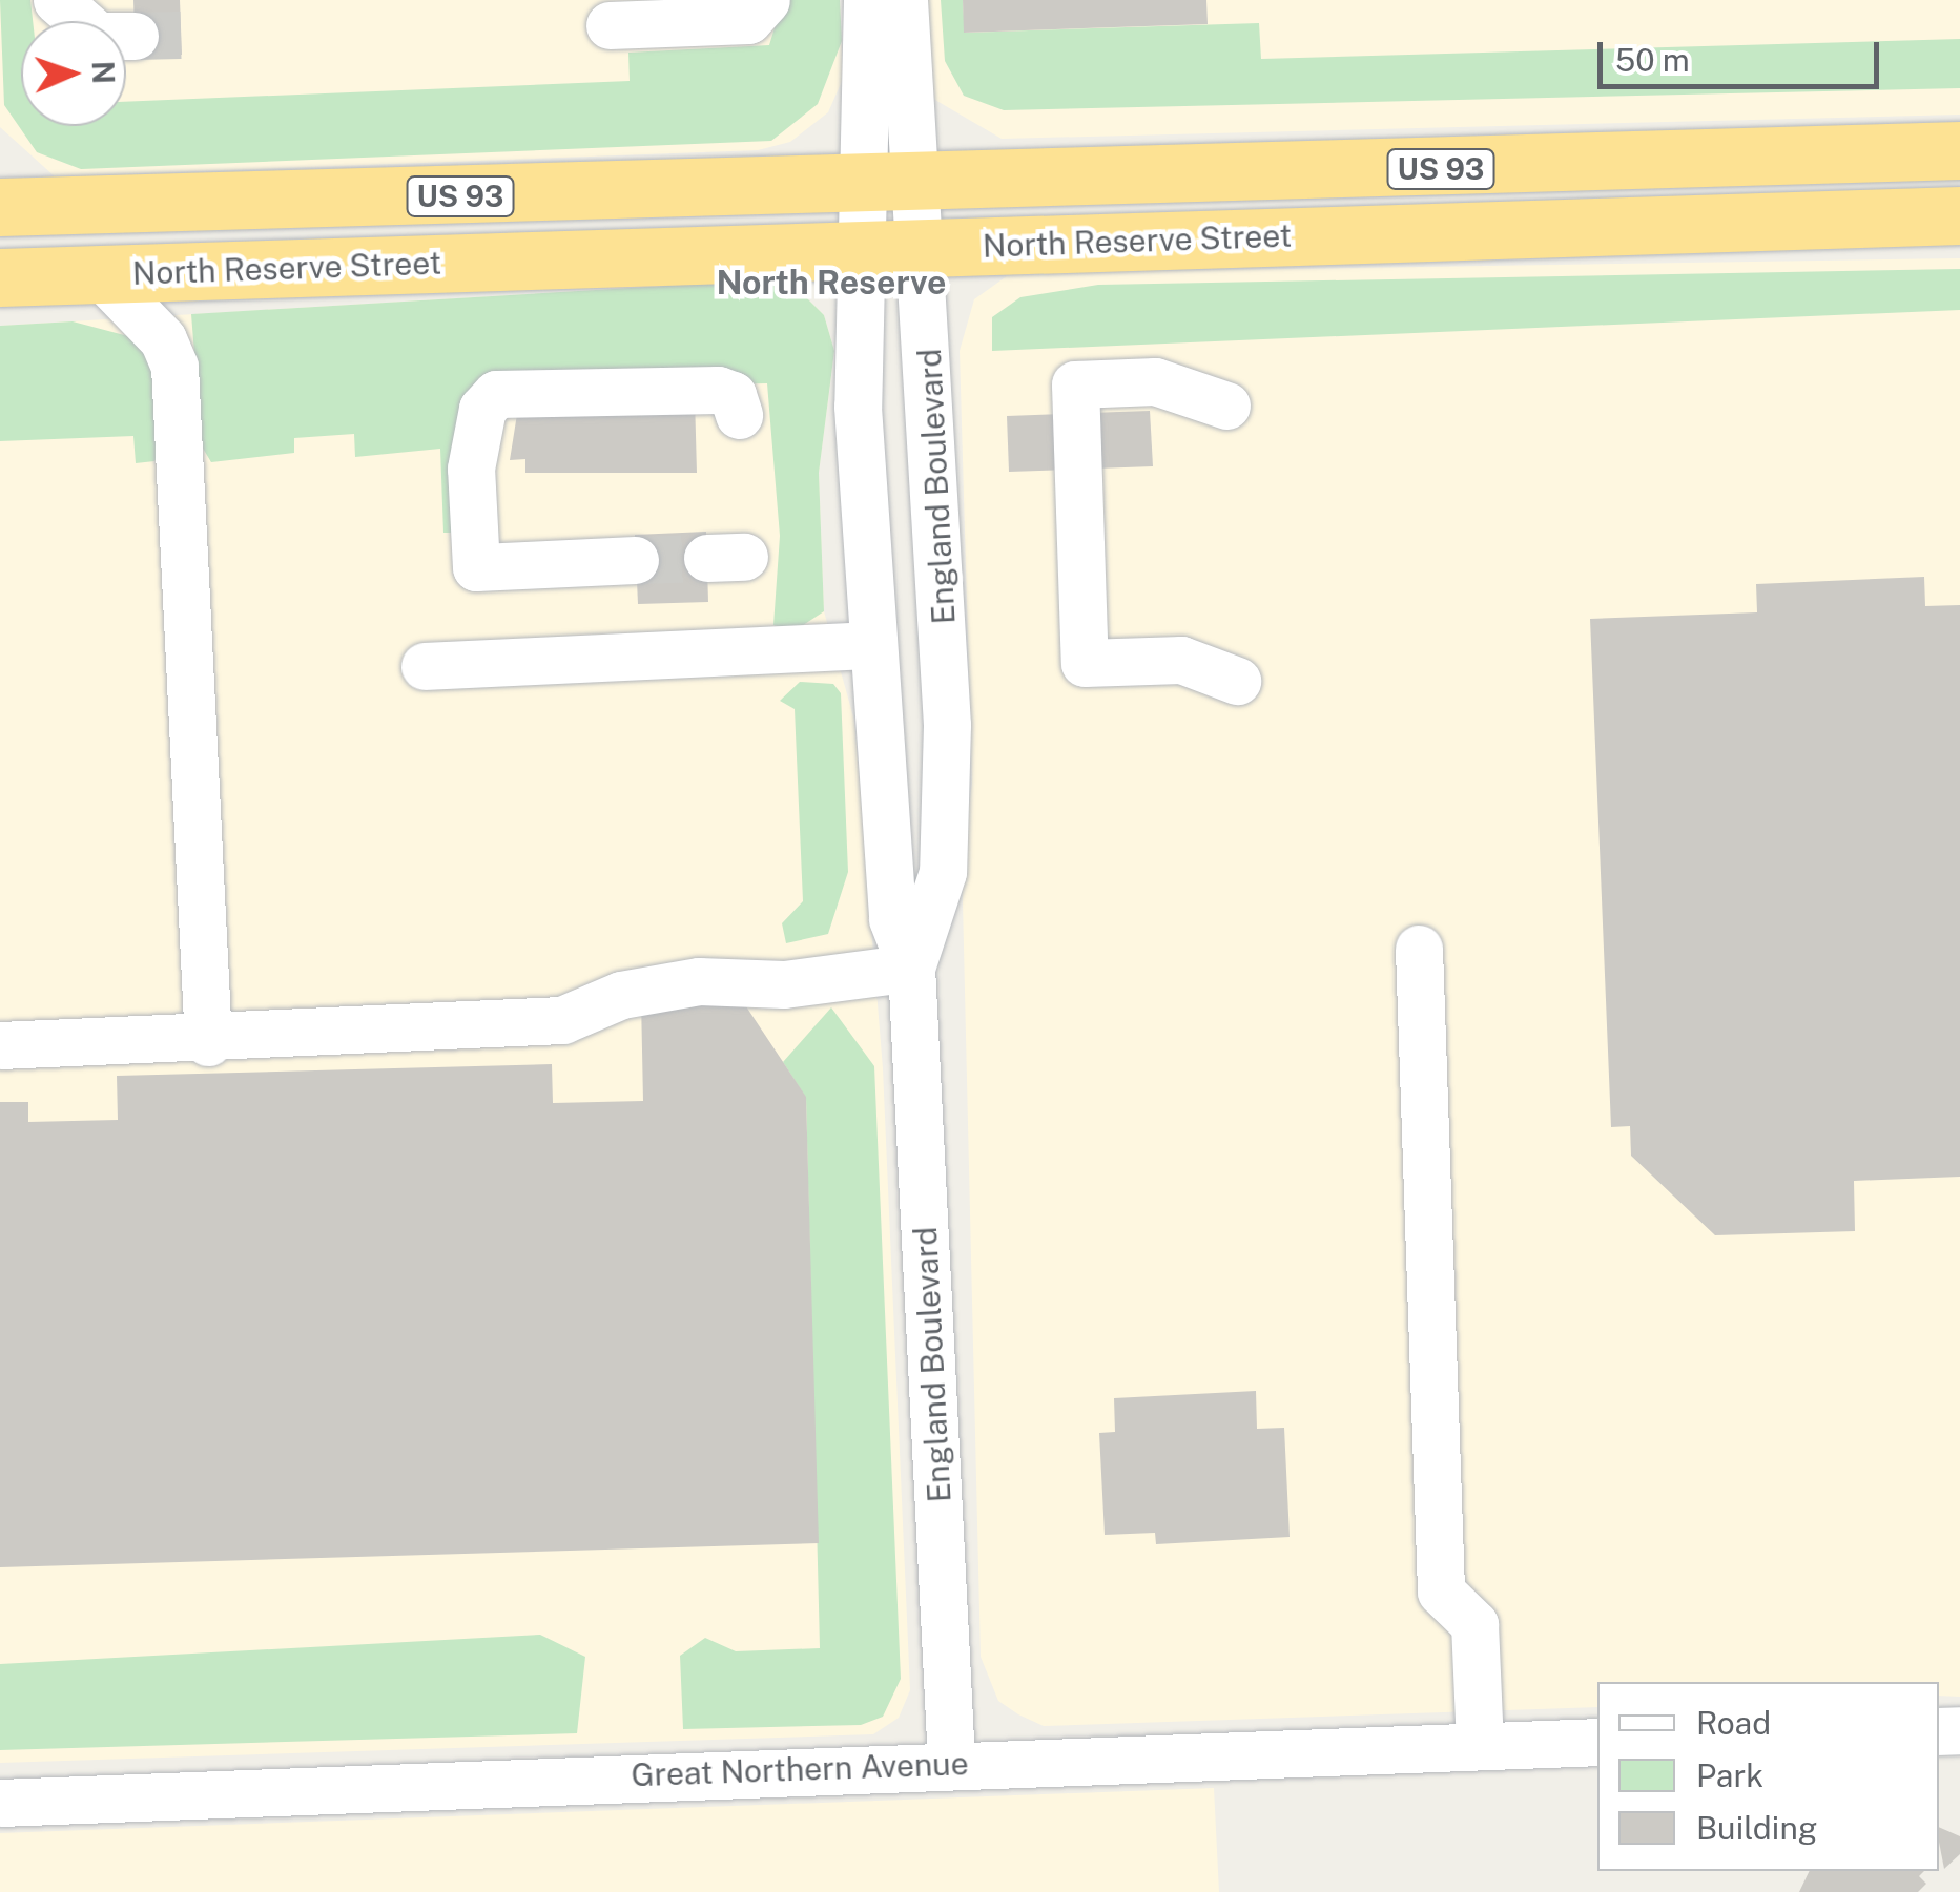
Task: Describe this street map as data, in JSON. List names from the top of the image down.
{
  "streets": {
    "highway": ["US 93", "North Reserve Street"],
    "street": ["England Boulevard", "Great Northern Avenue"]
  },
  "crossings": [
    ["North Reserve Street", "England Boulevard"],
    ["England Boulevard", "Great Northern Avenue"]
  ],
  "districts": ["North Reserve"],
  "legend": ["Road", "Park", "Building"],
  "scale_bar": "50 m",
  "north": "right"
}
